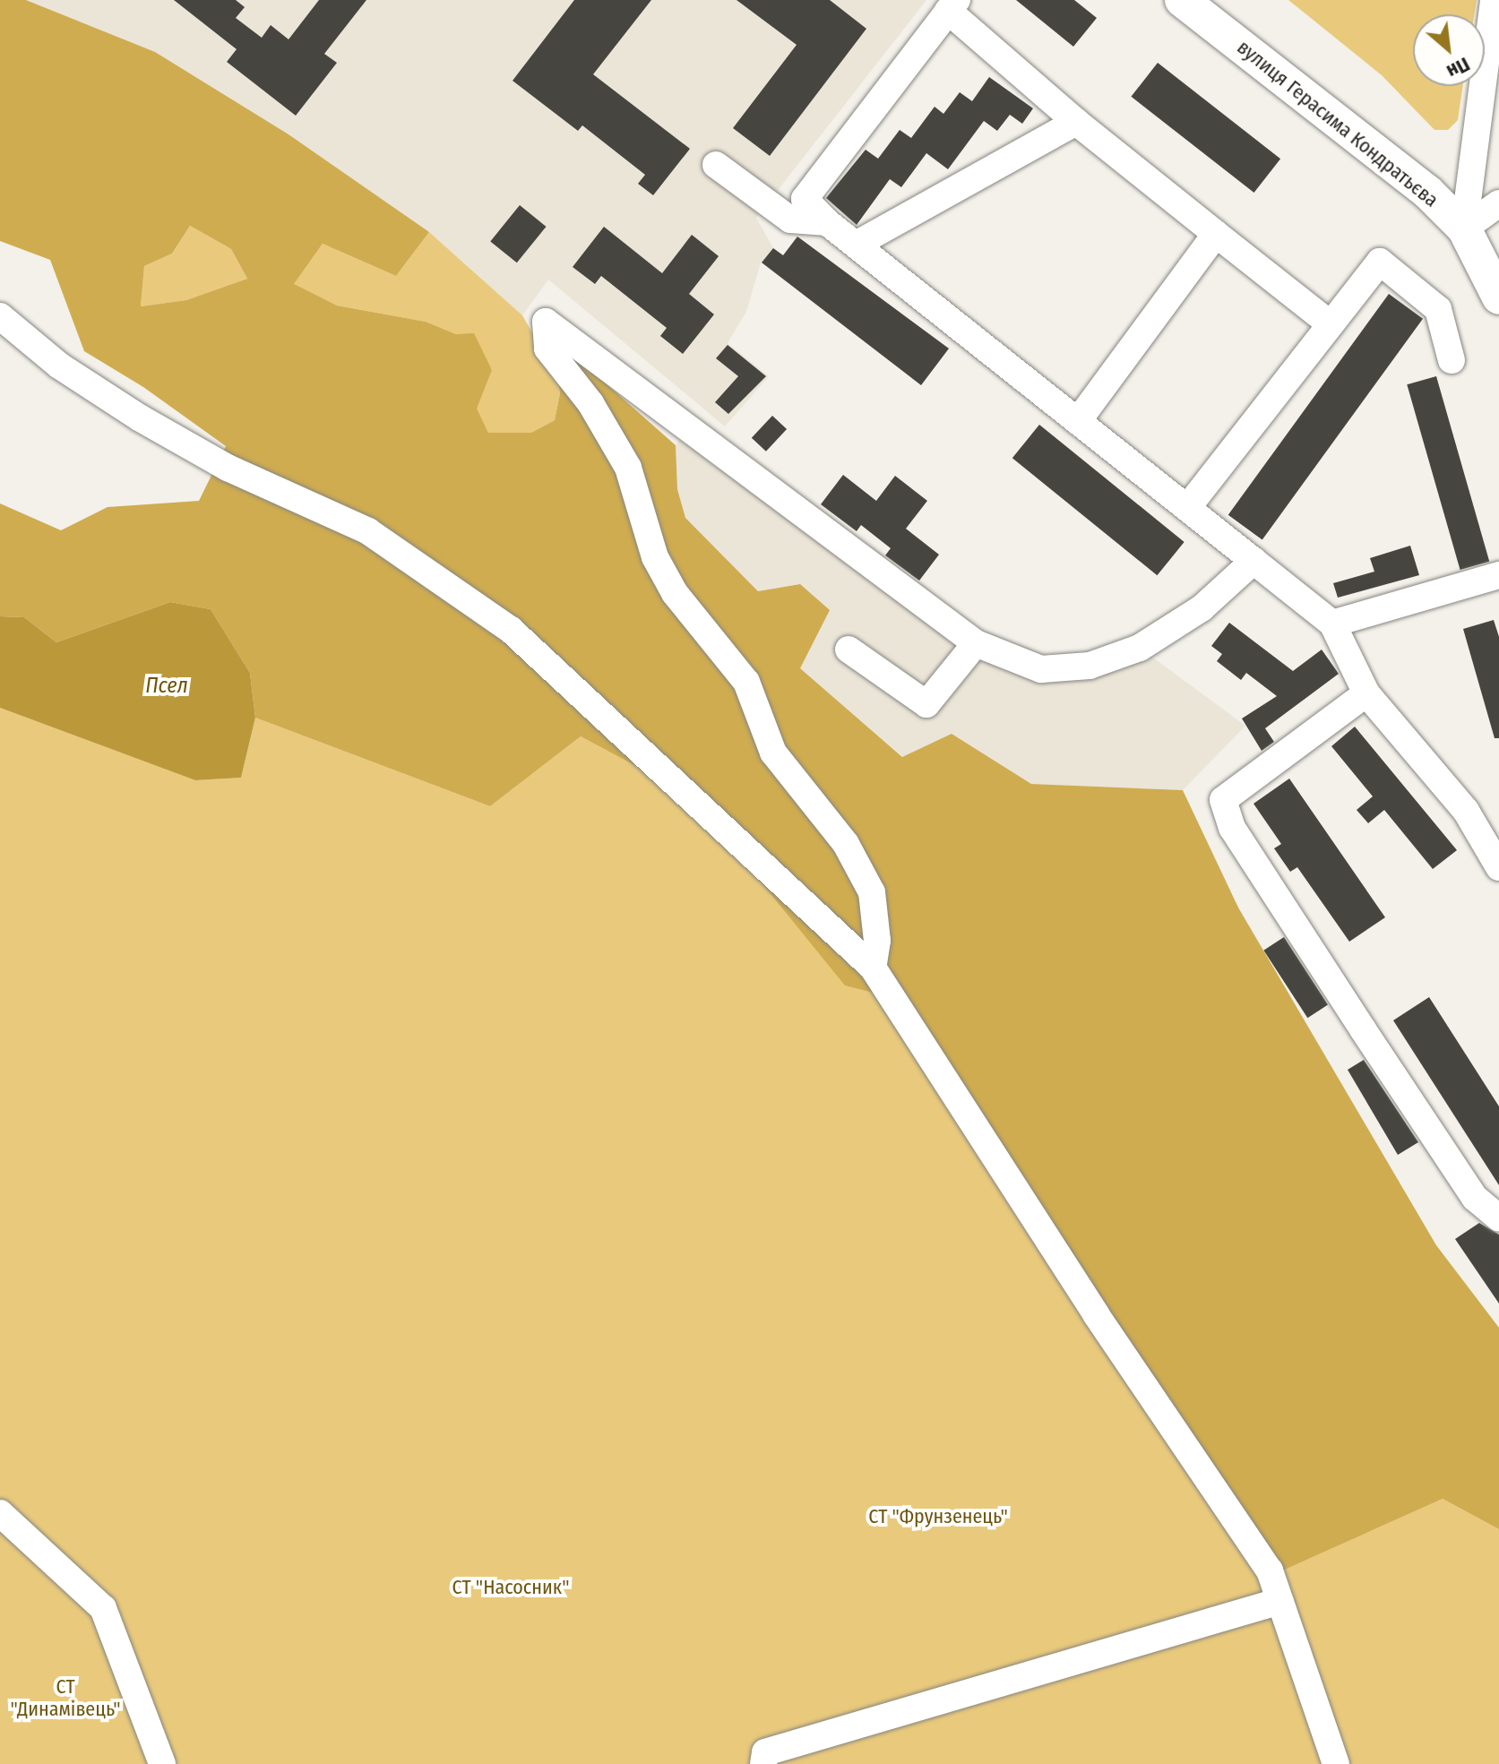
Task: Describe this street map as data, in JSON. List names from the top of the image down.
{
  "streets": {
    "main road": ["вулиця Герасима Кондратьєва"]
  },
  "water": ["Псел"],
  "parks": ["СТ \"Фрунзенець\"", "СТ \"Насосник\"", "СТ \"Динамівець\""],
  "north": "bottom right"
}
